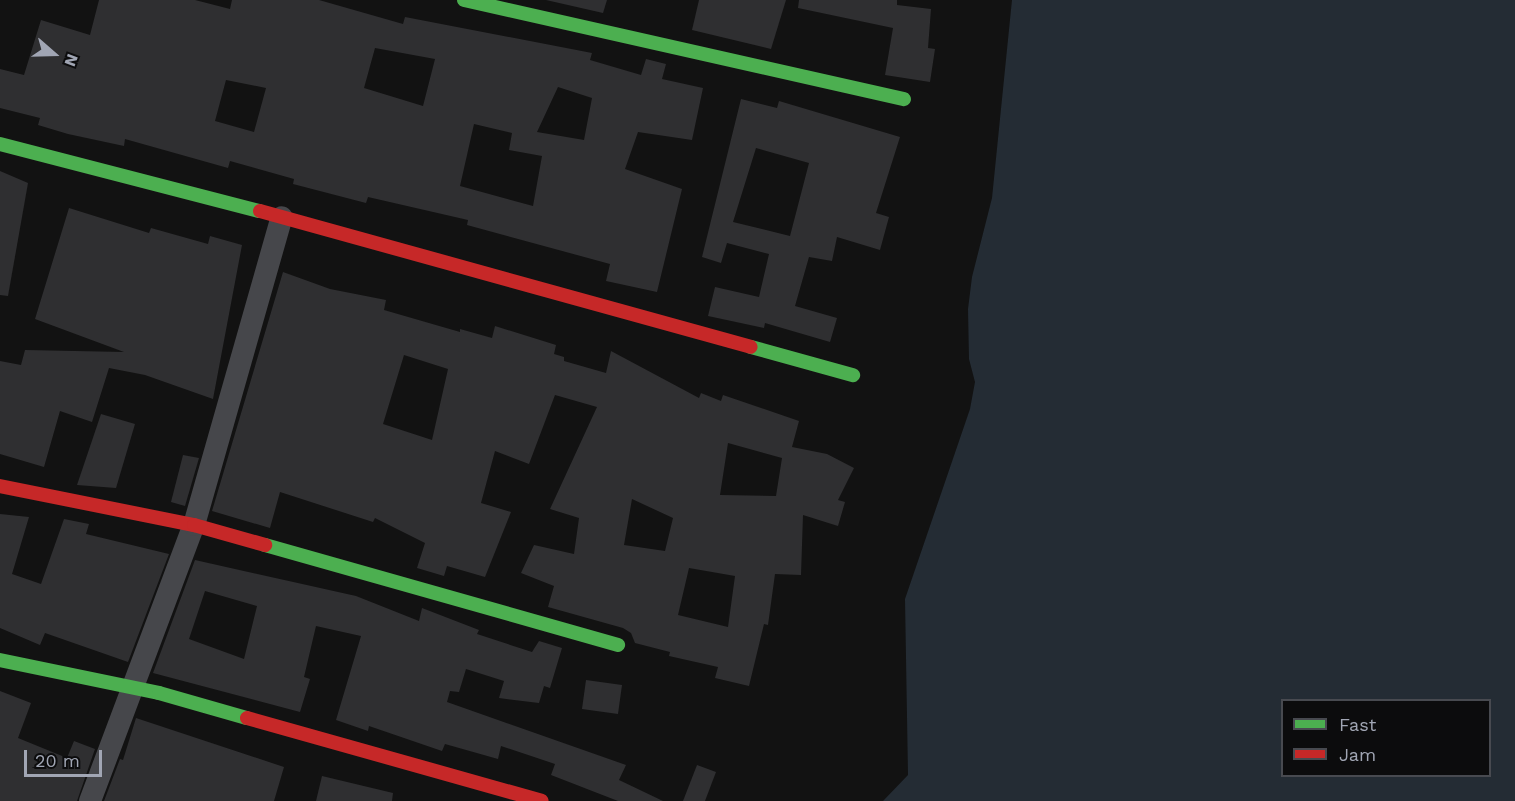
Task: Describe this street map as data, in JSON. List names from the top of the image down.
{
  "legend": ["Fast", "Jam"],
  "scale_bar": "20 m",
  "north": "right"
}
